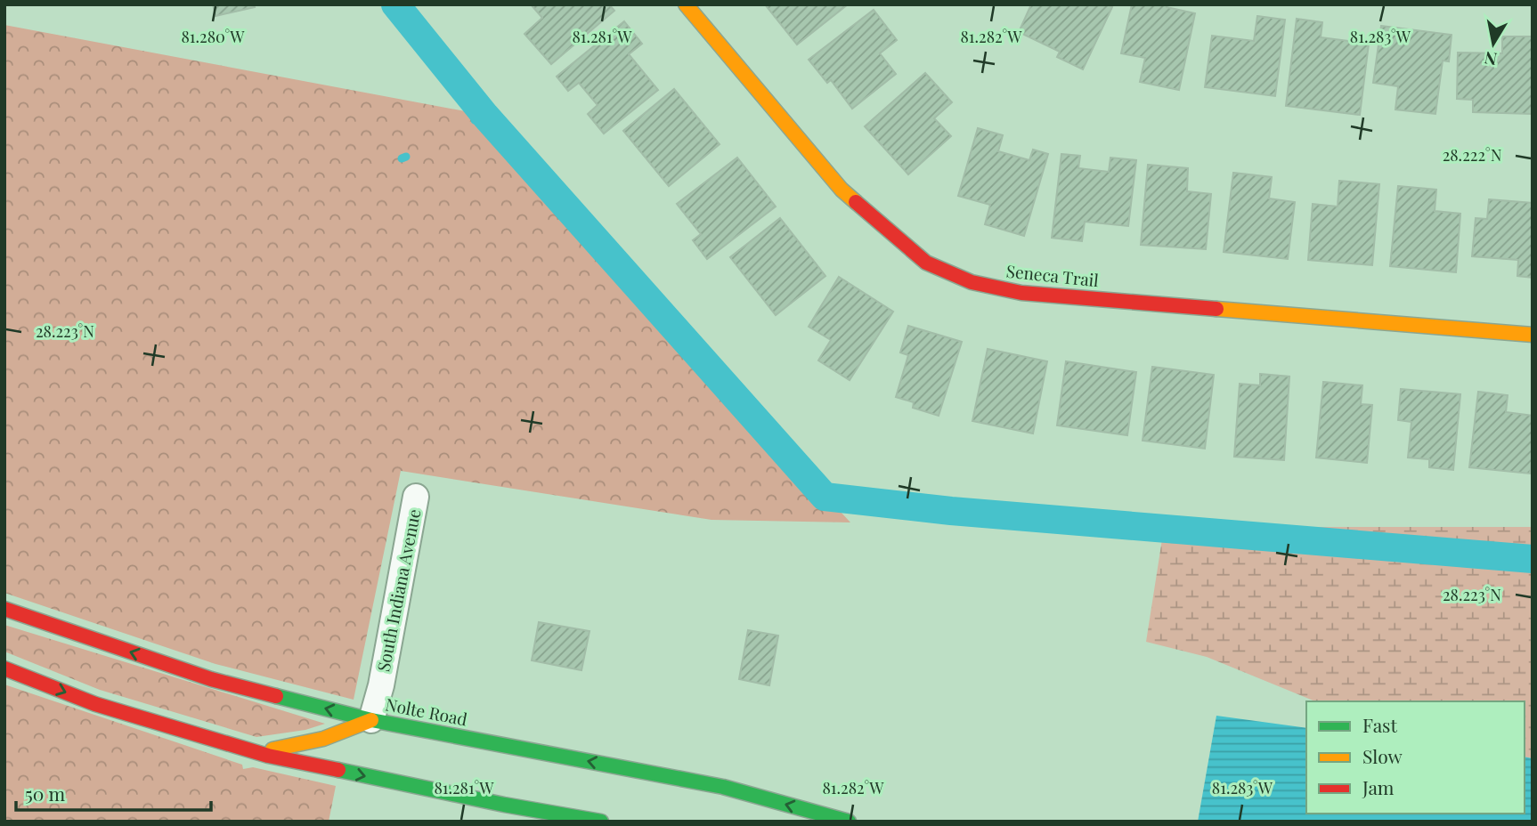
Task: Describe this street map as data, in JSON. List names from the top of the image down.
{
  "streets": {
    "street": ["Seneca Trail", "South Indiana Avenue", "Nolte Road"]
  },
  "crossings": [
    ["South Indiana Avenue", "Nolte Road"]
  ],
  "legend": ["Fast", "Slow", "Jam"],
  "scale_bar": "50 m",
  "north": "bottom",
  "coordinates": [
    "81.280°W",
    "81.281°W",
    "81.282°W",
    "81.283°W",
    "28.222°N",
    "28.223°N"
  ]
}
